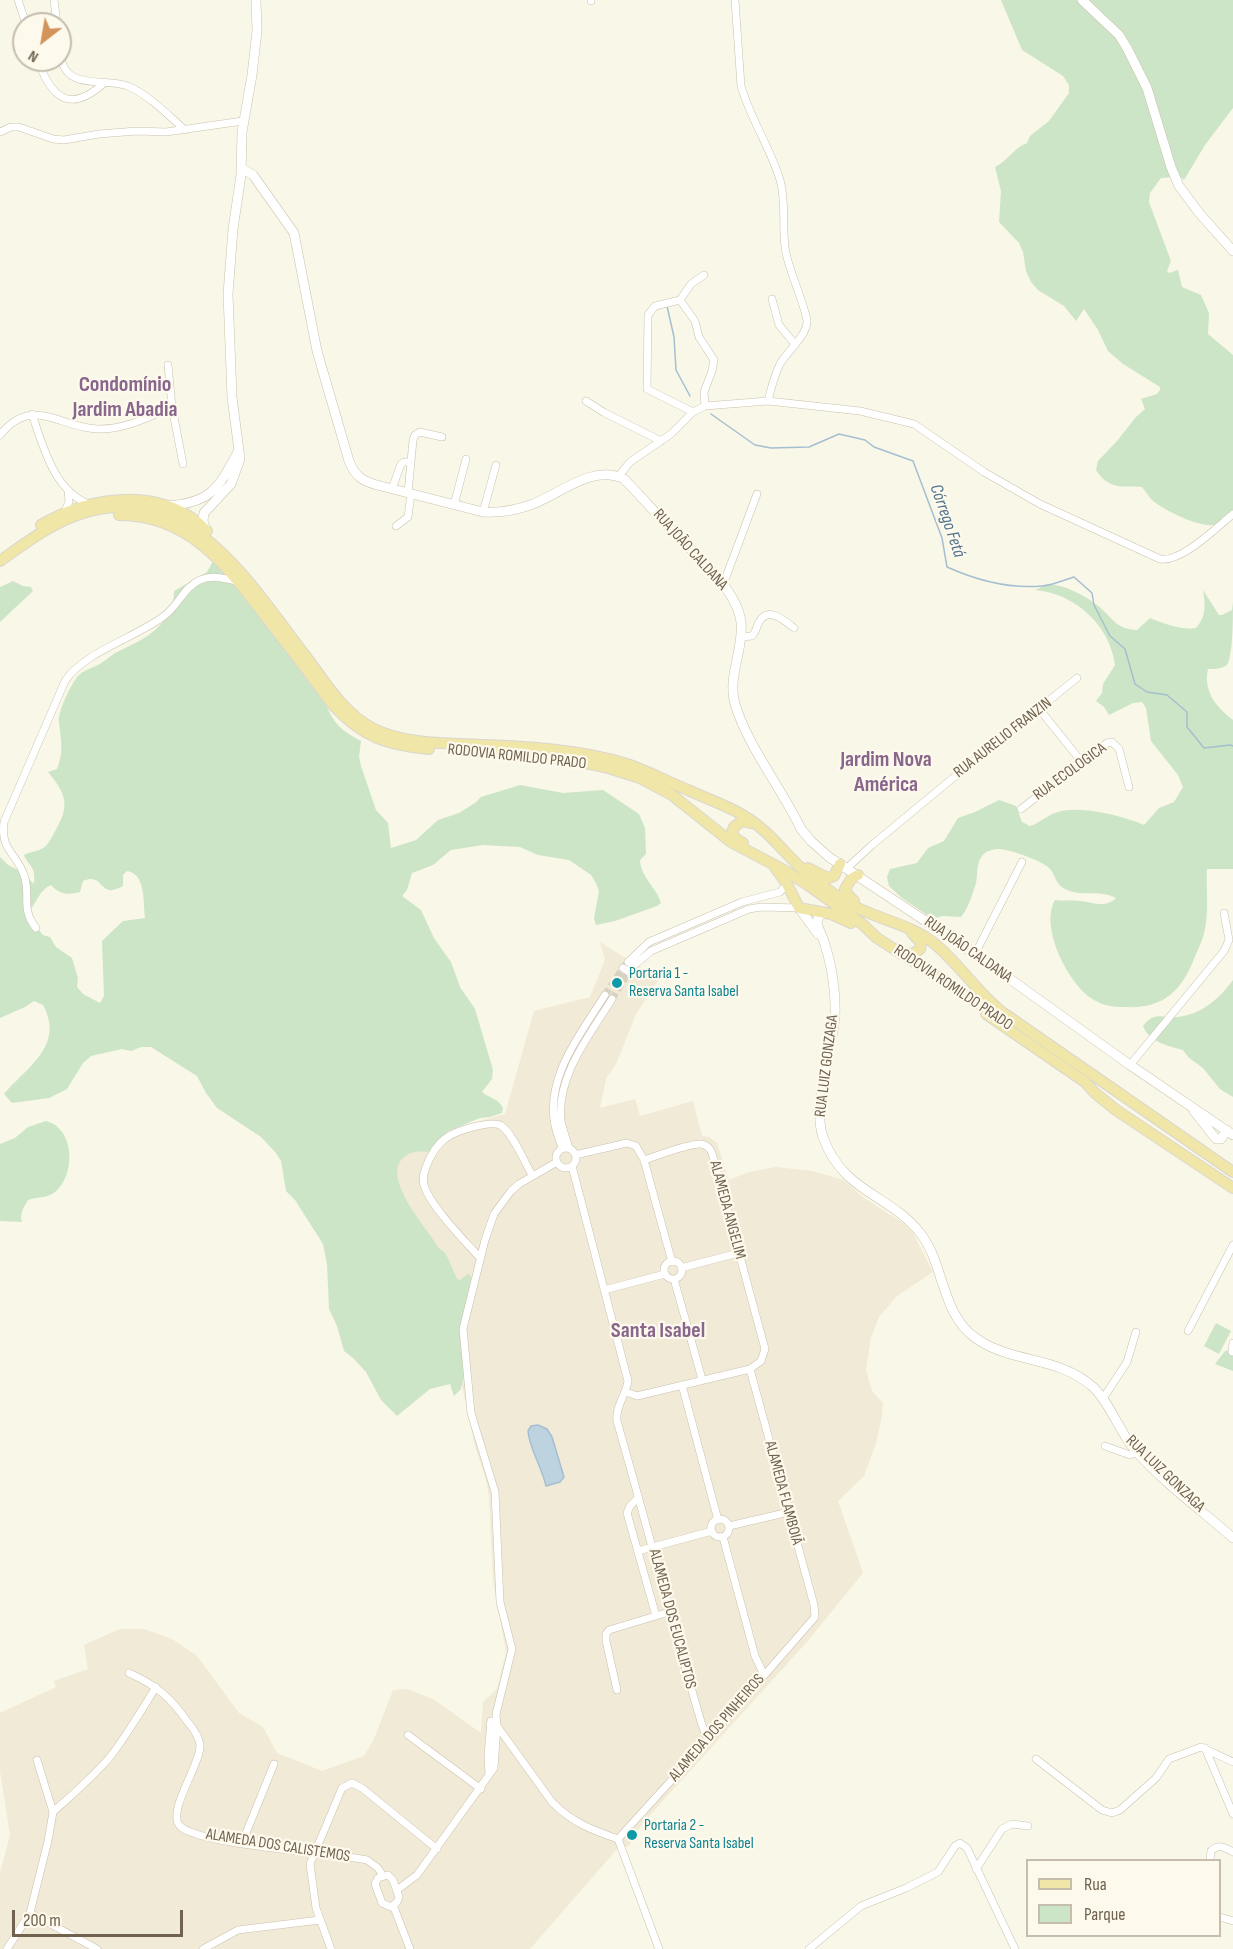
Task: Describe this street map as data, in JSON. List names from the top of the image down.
{
  "streets": {
    "main road": ["RODOVIA ROMILDO PRADO"],
    "street": [
      "RUA JOÃO CALDANA",
      "RUA AURELIO FRANZIN",
      "RUA ECOLOGICA",
      "RUA LUIZ GONZAGA",
      "ALAMEDA ANGELIM",
      "ALAMEDA FLAMBOIÃ",
      "ALAMEDA DOS EUCALIPTOS",
      "ALAMEDA DOS PINHEIROS",
      "ALAMEDA DOS CALISTEMOS"
    ]
  },
  "crossings": [
    ["RUA JOÃO CALDANA", "RUA AURELIO FRANZIN"],
    ["ALAMEDA ANGELIM", "ALAMEDA FLAMBOIÃ"],
    ["ALAMEDA FLAMBOIÃ", "ALAMEDA DOS PINHEIROS"],
    ["ALAMEDA DOS EUCALIPTOS", "ALAMEDA DOS PINHEIROS"]
  ],
  "districts": ["Condomínio Jardim Abadia", "Jardim Nova América", "Santa Isabel"],
  "water": ["Córrego Fetá"],
  "places": ["Portaria 1 - Reserva Santa Isabel", "Portaria 2 - Reserva Santa Isabel"],
  "legend": ["Rua", "Parque"],
  "scale_bar": "200 m",
  "north": "bottom left"
}
